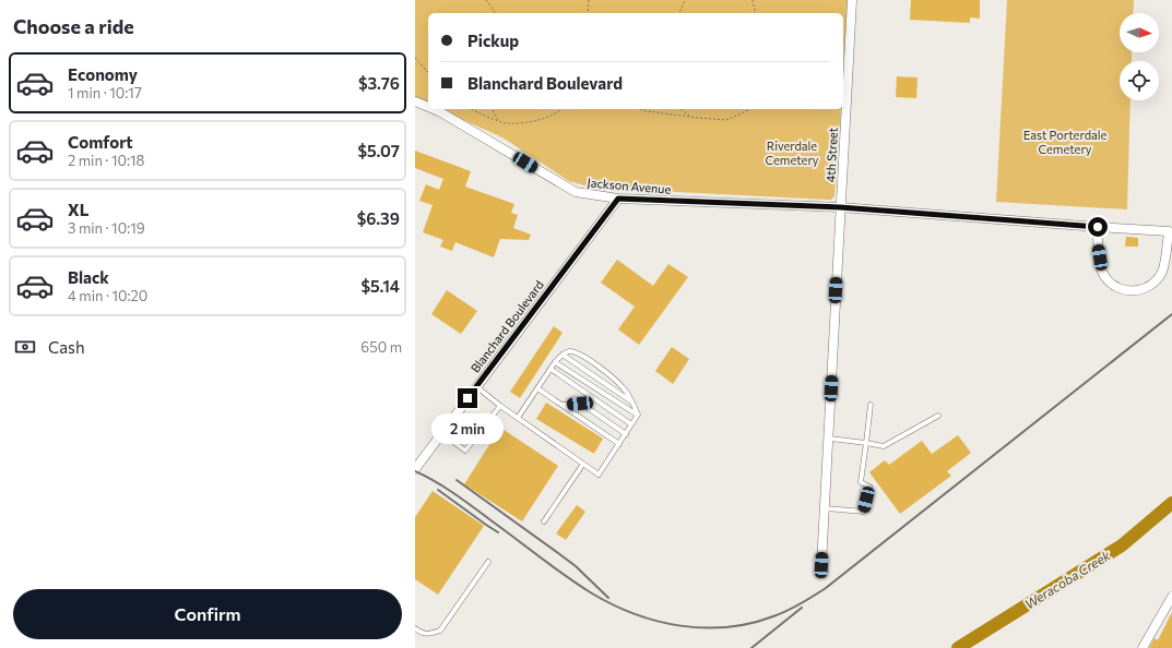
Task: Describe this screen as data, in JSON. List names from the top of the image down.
{
  "streets": {
    "street": ["4th Street", "Jackson Avenue", "Blanchard Boulevard"]
  },
  "crossings": [
    ["4th Street", "Jackson Avenue"],
    ["Jackson Avenue", "Blanchard Boulevard"]
  ],
  "water": ["Weracoba Creek"],
  "parks": ["East Porterdale Cemetery", "Riverdale Cemetery"],
  "north": "right",
  "page": {
    "heading": "Choose a ride",
    "banner": ["Pickup", "Blanchard Boulevard"],
    "list": [
      {
        "name": "Economy",
        "note": "1 min · 10:17",
        "value": "$3.76"
      },
      {
        "name": "Comfort",
        "note": "2 min · 10:18",
        "value": "$5.07"
      },
      {
        "name": "XL",
        "note": "3 min · 10:19",
        "value": "$6.39"
      },
      {
        "name": "Black",
        "note": "4 min · 10:20",
        "value": "$5.14"
      }
    ],
    "pay": ["Cash", "650 m"],
    "bubble": "2 min",
    "buttons": "Confirm"
  }
}
